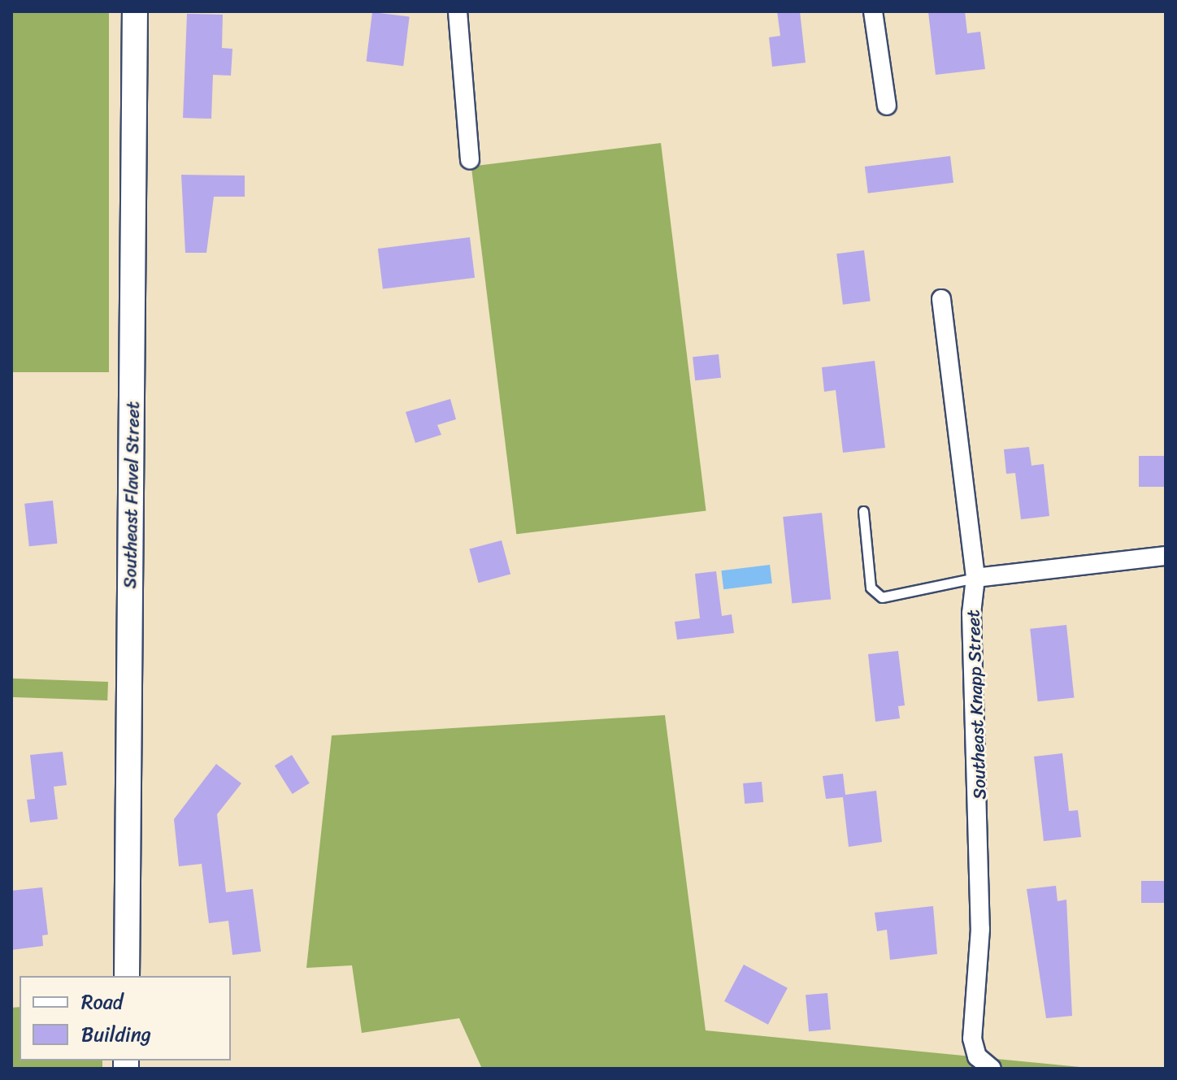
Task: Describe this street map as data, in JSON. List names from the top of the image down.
{
  "streets": {
    "street": ["Southeast Flavel Street", "Southeast Knapp Street"]
  },
  "legend": ["Road", "Building"]
}
